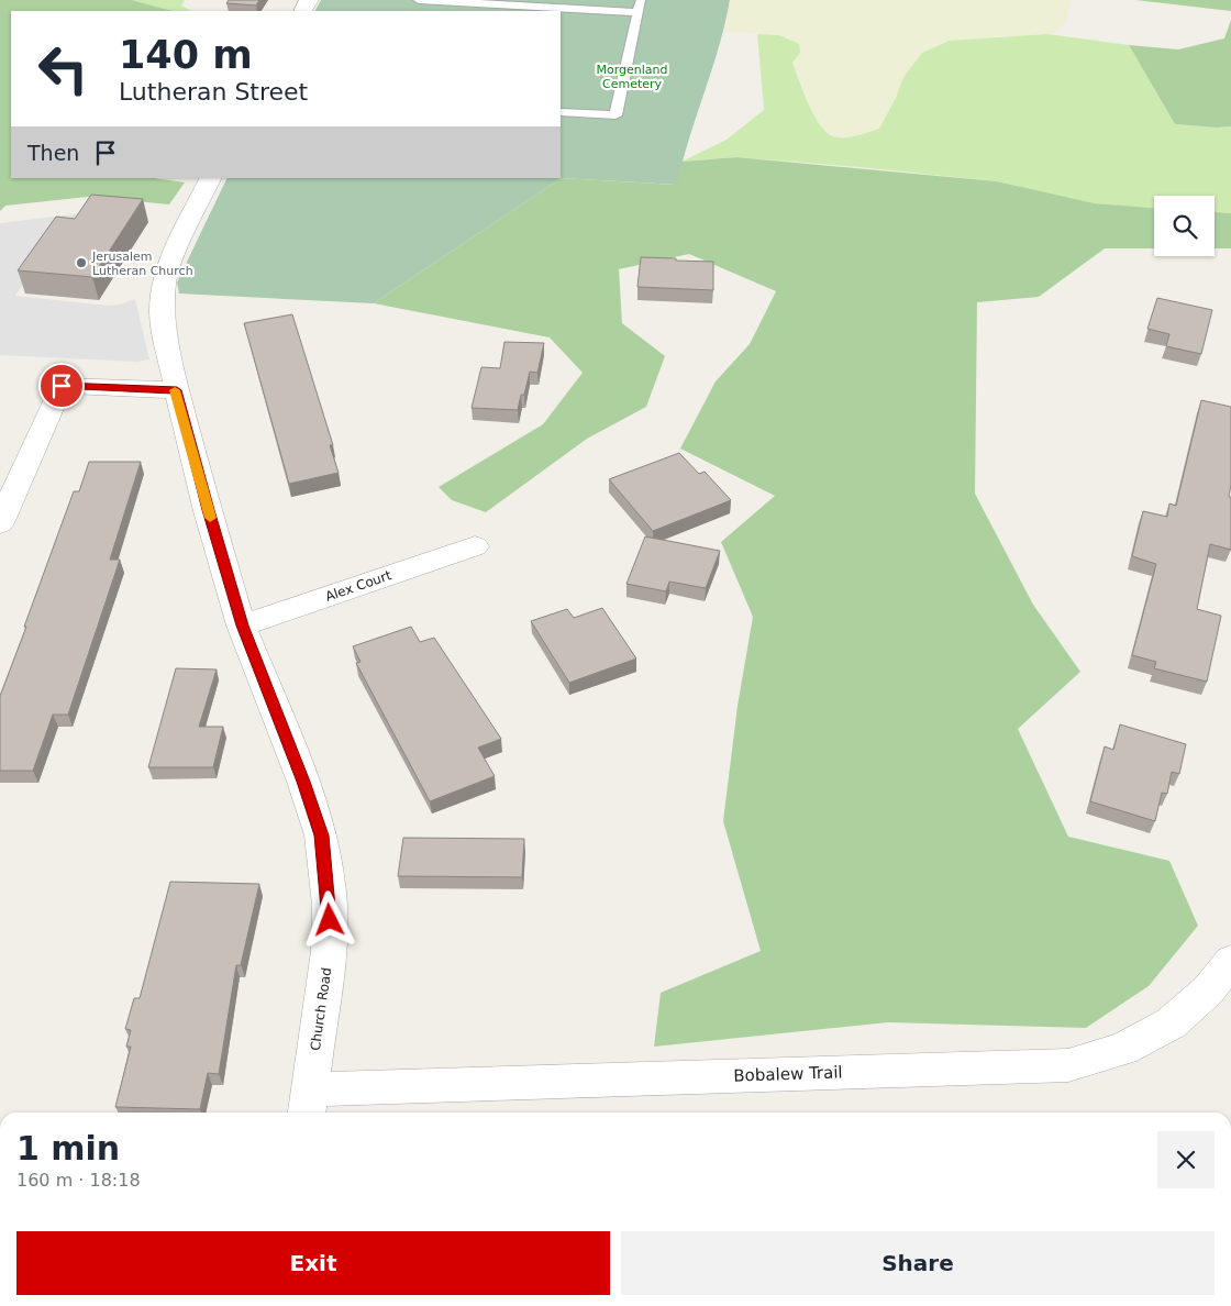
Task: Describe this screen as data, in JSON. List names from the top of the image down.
{
  "streets": {
    "street": ["Alex Court", "Church Road", "Bobalew Trail"]
  },
  "crossings": [
    ["Alex Court", "Church Road"],
    ["Church Road", "Bobalew Trail"]
  ],
  "parks": ["Morgenland Cemetery"],
  "places": ["Jerusalem Lutheran Church"],
  "page": {
    "turn": ["140 m", "Lutheran Street"],
    "then": "Then",
    "heading": ["1 min", "160 m · 18:18"],
    "buttons": ["Exit", "Share"]
  }
}
